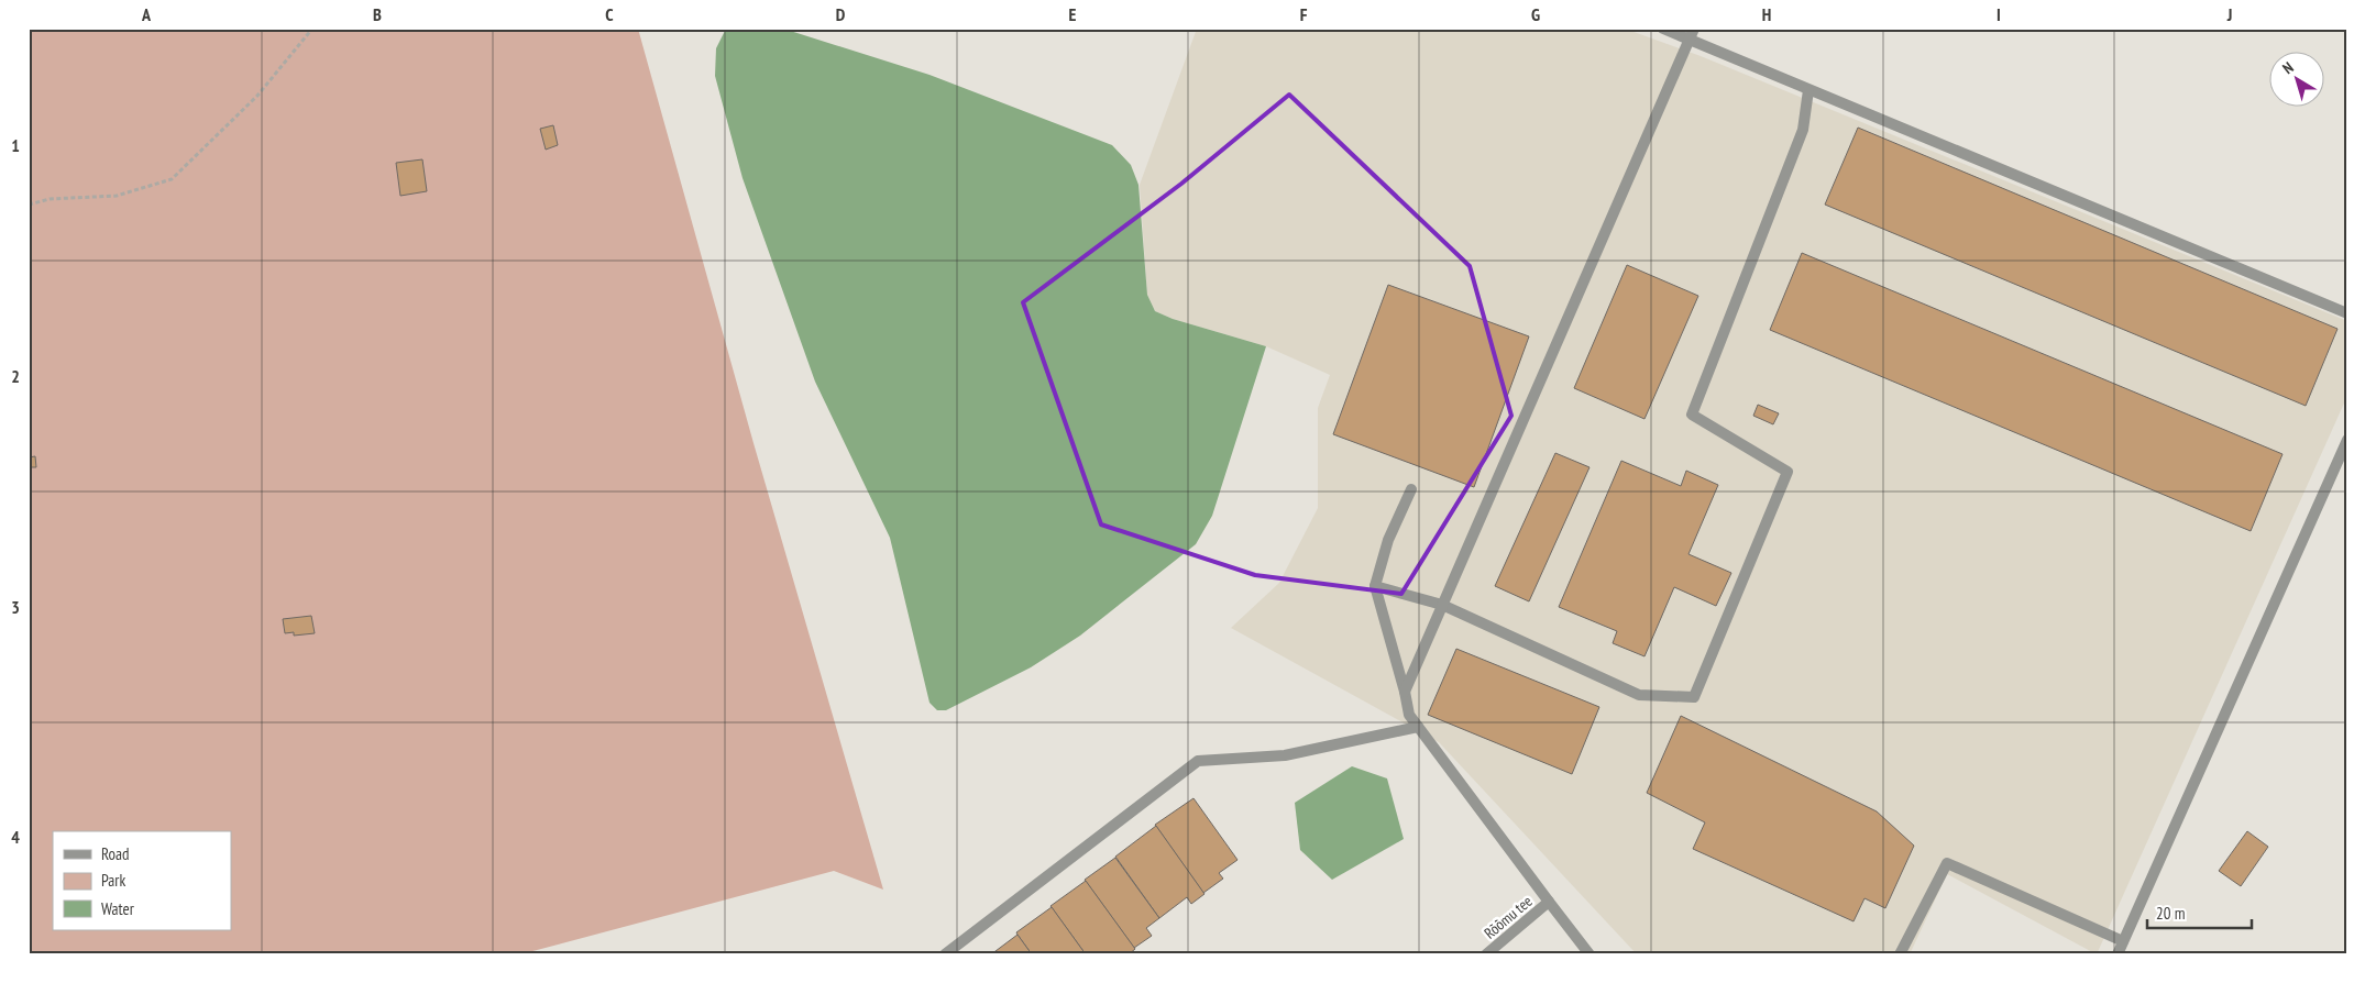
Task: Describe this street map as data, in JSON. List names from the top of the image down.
{
  "streets": {
    "street": ["Rõõmu tee"]
  },
  "legend": ["Road", "Park", "Water"],
  "scale_bar": "20 m",
  "north": "top left",
  "grid": {
    "columns": [
      "A",
      "B",
      "C",
      "D",
      "E",
      "F",
      "G",
      "H",
      "I",
      "J"
    ],
    "rows": [
      "1",
      "2",
      "3",
      "4"
    ]
  }
}
